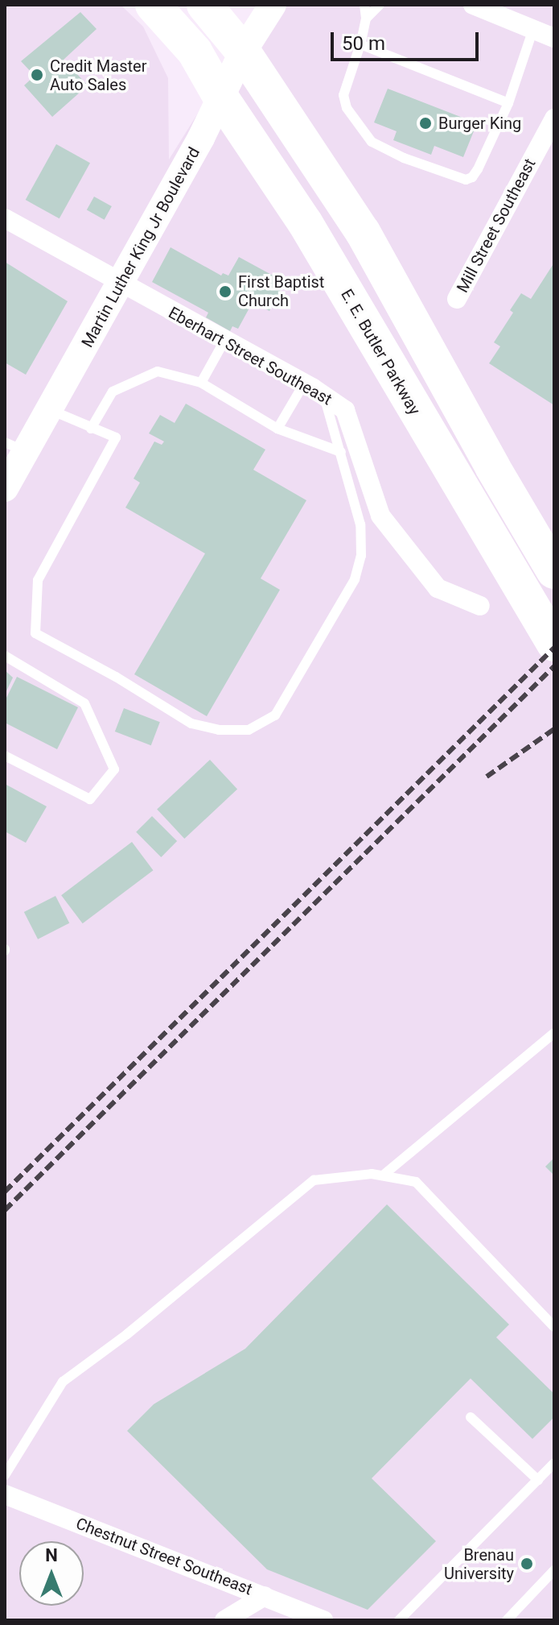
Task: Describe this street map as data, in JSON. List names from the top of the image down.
{
  "streets": {
    "highway": ["E. E. Butler Parkway"],
    "main road": ["Martin Luther King Jr Boulevard"],
    "street": ["Mill Street Southeast", "Eberhart Street Southeast", "Chestnut Street Southeast"]
  },
  "crossings": [
    ["Martin Luther King Jr Boulevard", "E. E. Butler Parkway"],
    ["Martin Luther King Jr Boulevard", "Eberhart Street Southeast"]
  ],
  "places": [
    "Credit Master Auto Sales",
    "Burger King",
    "First Baptist Church",
    "Brenau University"
  ],
  "scale_bar": "50 m",
  "north": "top"
}
